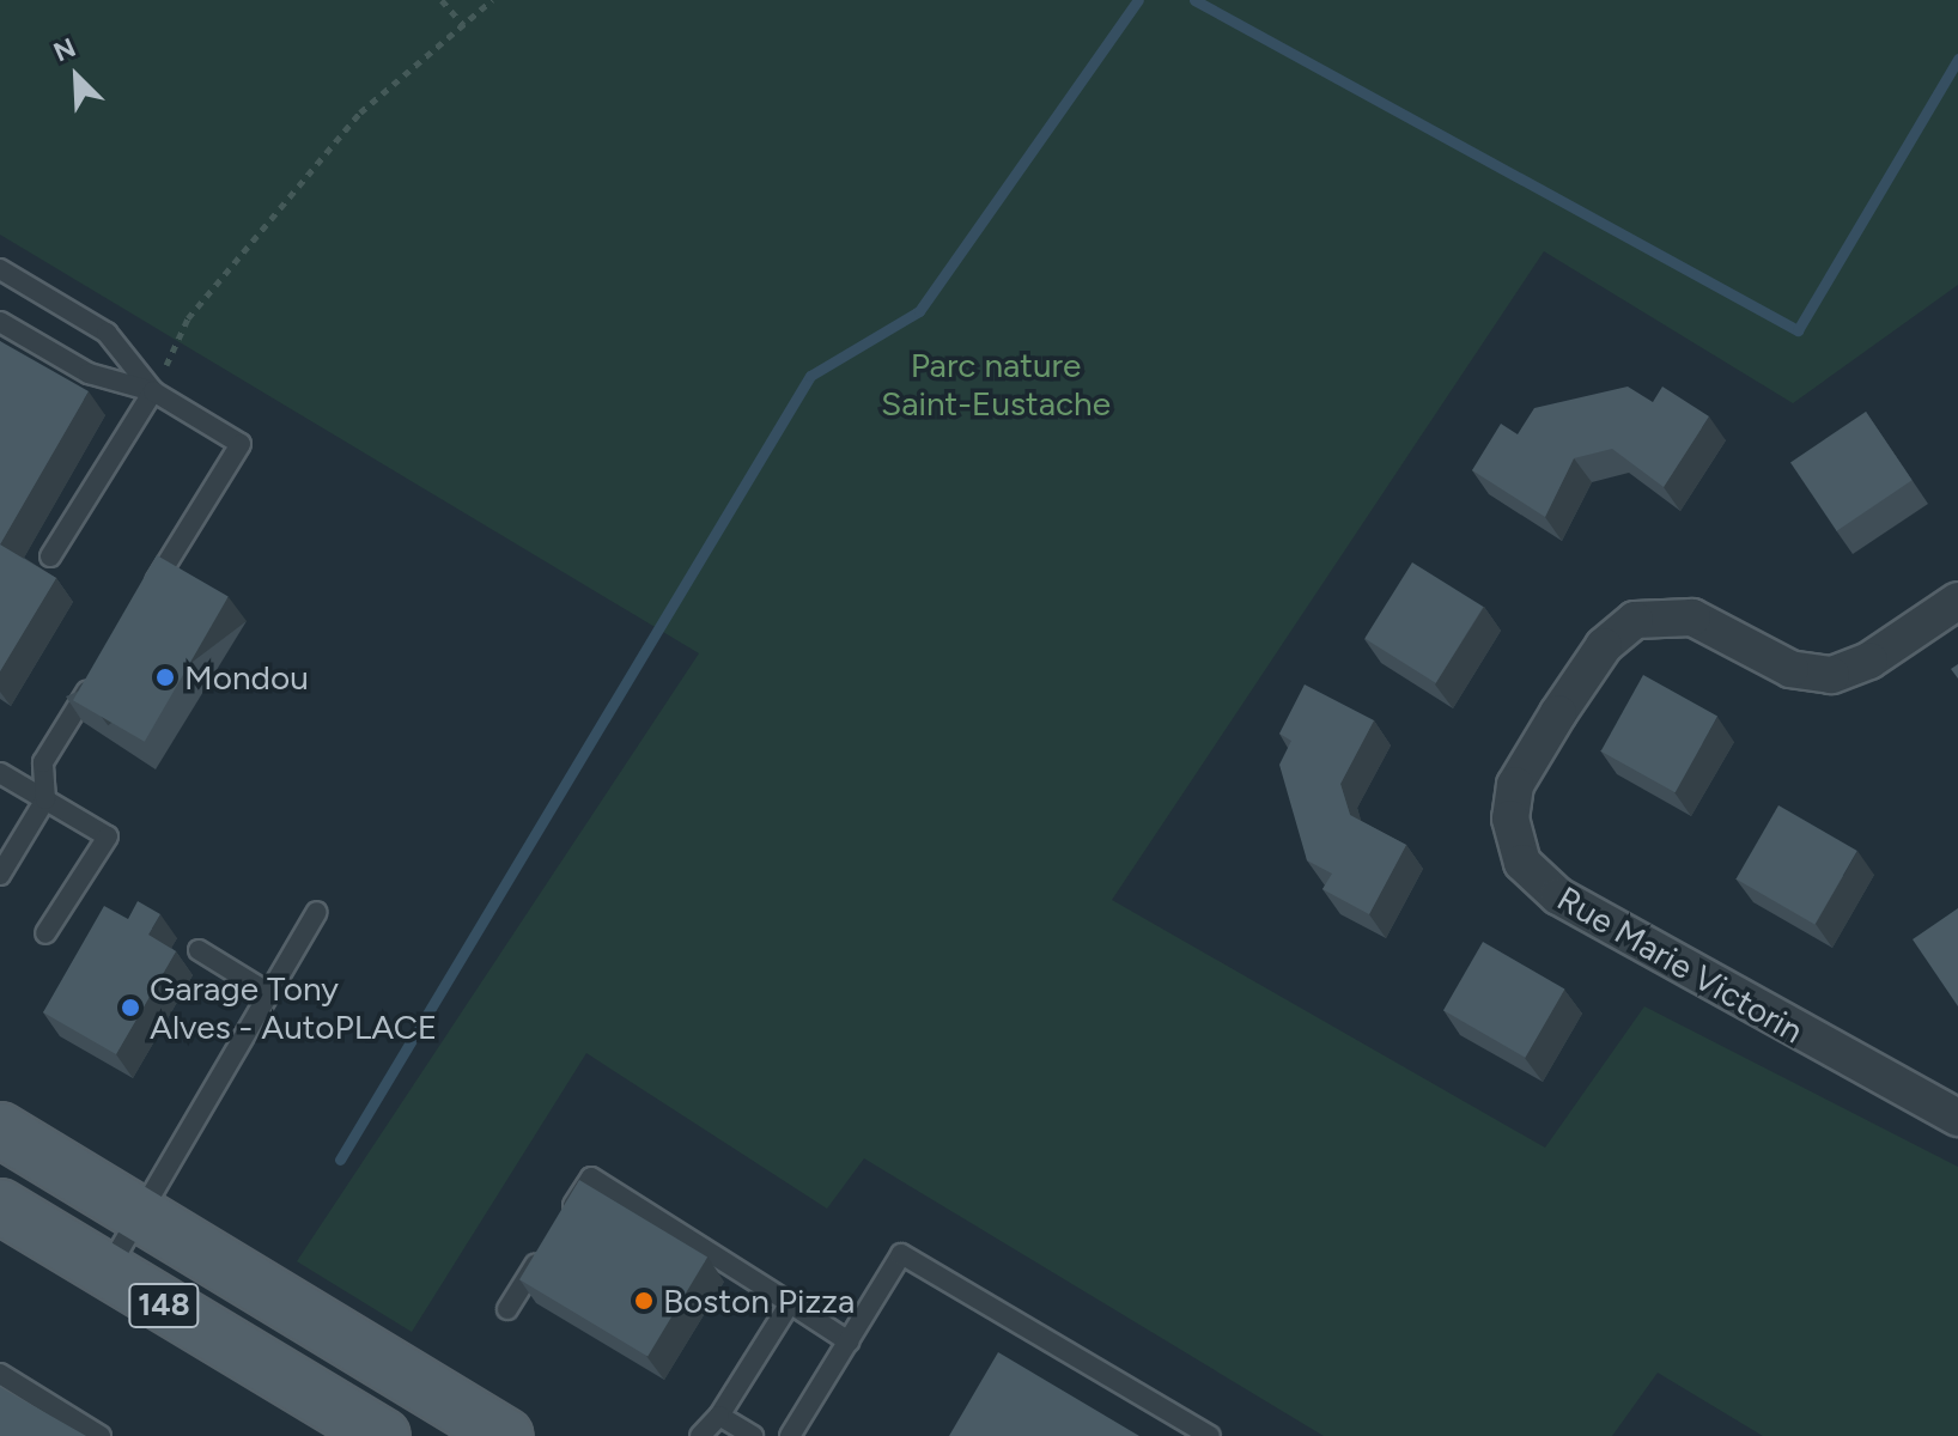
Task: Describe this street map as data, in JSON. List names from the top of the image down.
{
  "streets": {
    "main road": ["148"],
    "street": ["Rue Marie Victorin"]
  },
  "parks": ["Parc nature Saint-Eustache"],
  "places": ["Mondou", "Garage Tony Alves - AutoPLACE", "Boston Pizza"],
  "north": "top left"
}
